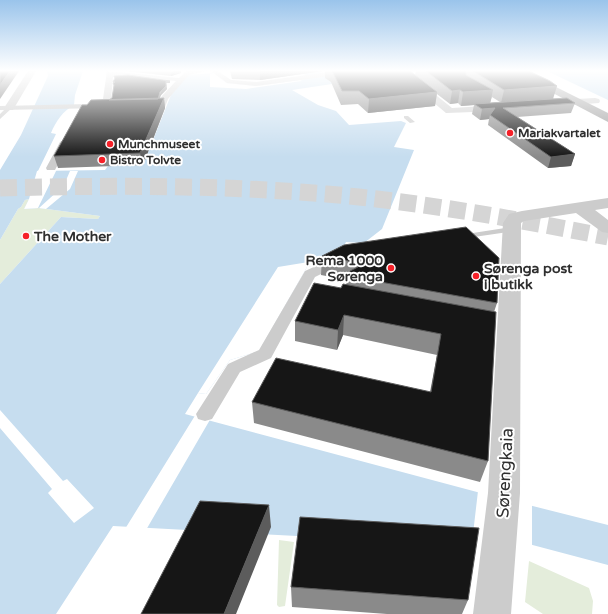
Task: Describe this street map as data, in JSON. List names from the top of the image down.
{
  "streets": {
    "street": ["Sørengkaia"]
  },
  "places": [
    "Mariakvartalet",
    "Munchmuseet",
    "Bistro Tolvte",
    "The Mother",
    "Rema 1000 Sørenga",
    "Sørenga post i butikk"
  ]
}
